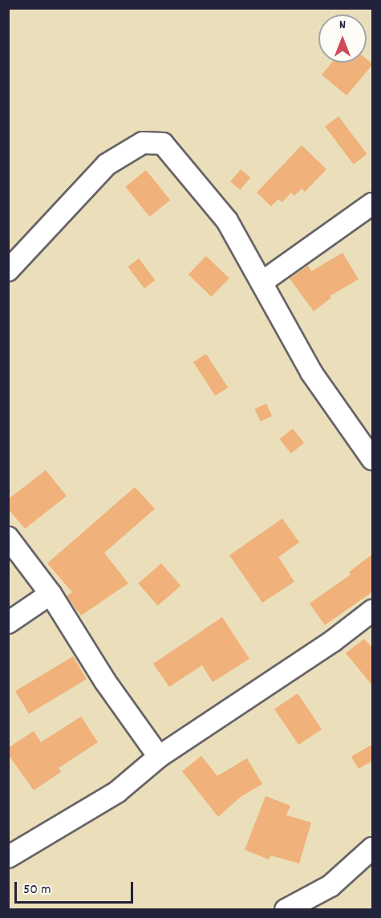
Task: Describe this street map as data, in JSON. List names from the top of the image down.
{
  "scale_bar": "50 m",
  "north": "top"
}
